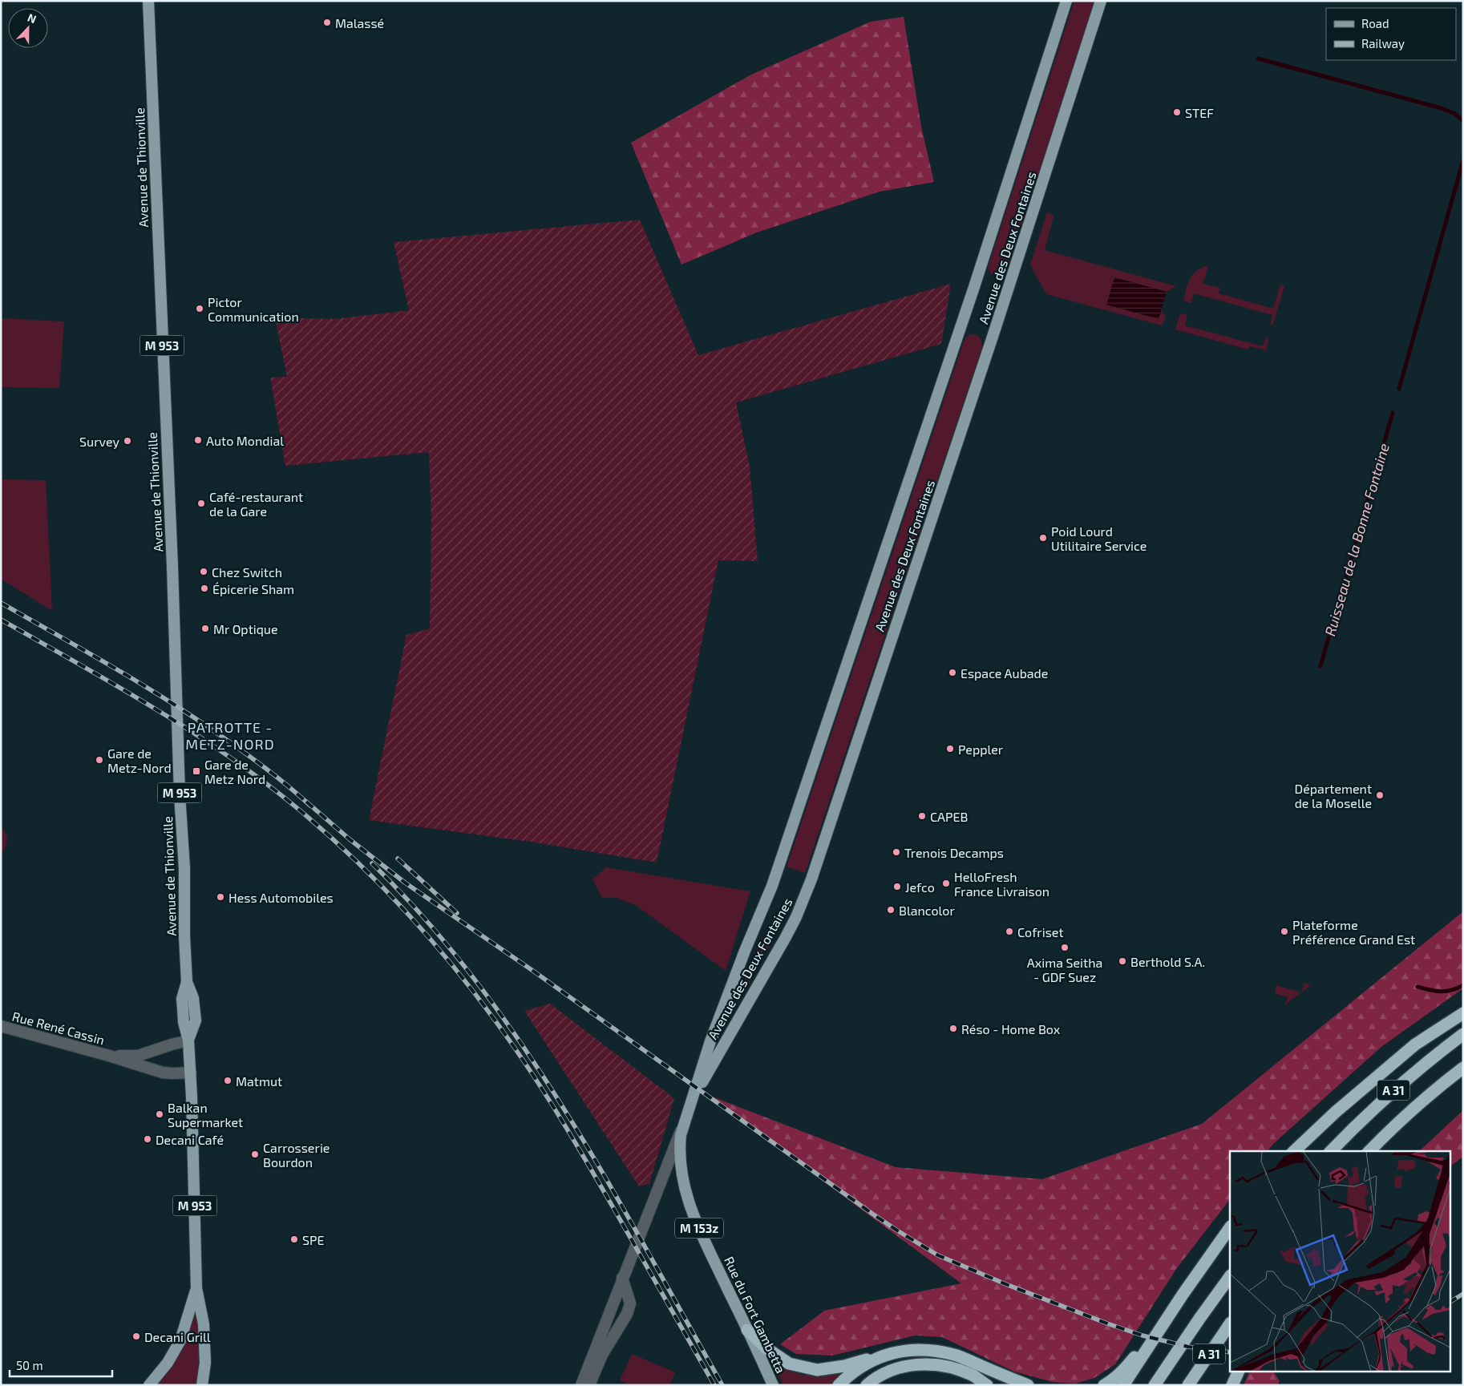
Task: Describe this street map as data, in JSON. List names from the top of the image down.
{
  "streets": {
    "highway": ["A 31"],
    "main road": [
      "Avenue de Thionville",
      "Avenue des Deux Fontaines",
      "M 953",
      "M 153z",
      "Rue du Fort Gambetta"
    ],
    "street": ["Rue René Cassin"]
  },
  "crossings": [
    ["Avenue de Thionville", "M 953"],
    ["Avenue de Thionville", "Rue René Cassin"],
    ["Avenue des Deux Fontaines", "Rue du Fort Gambetta"]
  ],
  "districts": ["PATROTTE - METZ-NORD"],
  "water": ["Ruisseau de la Bonne Fontaine"],
  "places": {
    "other": [
      "Malassé",
      "STEF",
      "Pictor Communication",
      "Auto Mondial",
      "Survey",
      "Café-restaurant de la Gare",
      "Poid Lourd Utilitaire Service",
      "Chez Switch",
      "Épicerie Sham",
      "Mr Optique",
      "Espace Aubade",
      "Peppler",
      "Gare de Metz-Nord",
      "Département de la Moselle",
      "CAPEB",
      "Trenois Decamps",
      "HelloFresh France Livraison",
      "Jefco",
      "Hess Automobiles",
      "Blancolor",
      "Cofriset",
      "Plateforme Préférence Grand Est",
      "Axima Seitha - GDF Suez",
      "Berthold S.A.",
      "Réso - Home Box",
      "Matmut",
      "Balkan Supermarket",
      "Decani Café",
      "Carrosserie Bourdon",
      "SPE",
      "Decani Grill"
    ],
    "transit": ["Gare de Metz Nord"]
  },
  "legend": ["Road", "Railway"],
  "scale_bar": "50 m",
  "north": "top"
}
